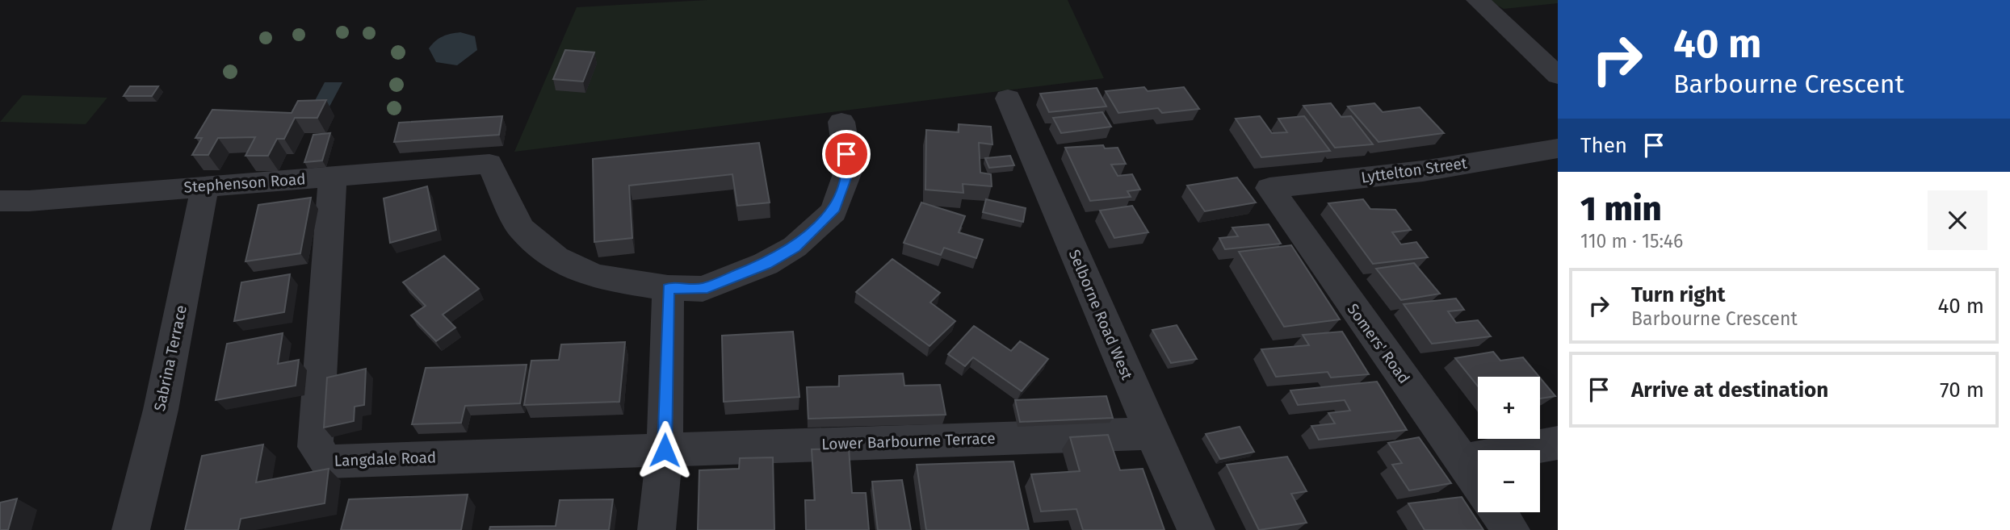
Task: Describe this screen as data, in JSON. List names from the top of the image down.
{
  "streets": {
    "street": [
      "Lyttelton Street",
      "Stephenson Road",
      "Selborne Road West",
      "Somers' Road",
      "Sabrina Terrace",
      "Lower Barbourne Terrace",
      "Langdale Road"
    ]
  },
  "crossings": [
    ["Lyttelton Street", "Somers' Road"],
    ["Stephenson Road", "Sabrina Terrace"],
    ["Stephenson Road", "Langdale Road"],
    ["Selborne Road West", "Lower Barbourne Terrace"],
    ["Lower Barbourne Terrace", "Langdale Road"]
  ],
  "page": {
    "turn": ["40 m", "Barbourne Crescent"],
    "then": "Then",
    "heading": ["1 min", "110 m · 15:46"],
    "list": [
      {
        "name": "Turn right",
        "note": "Barbourne Crescent",
        "value": "40 m"
      },
      {
        "name": "Arrive at destination",
        "value": "70 m"
      }
    ],
    "map_buttons": ["+", "−"]
  }
}
